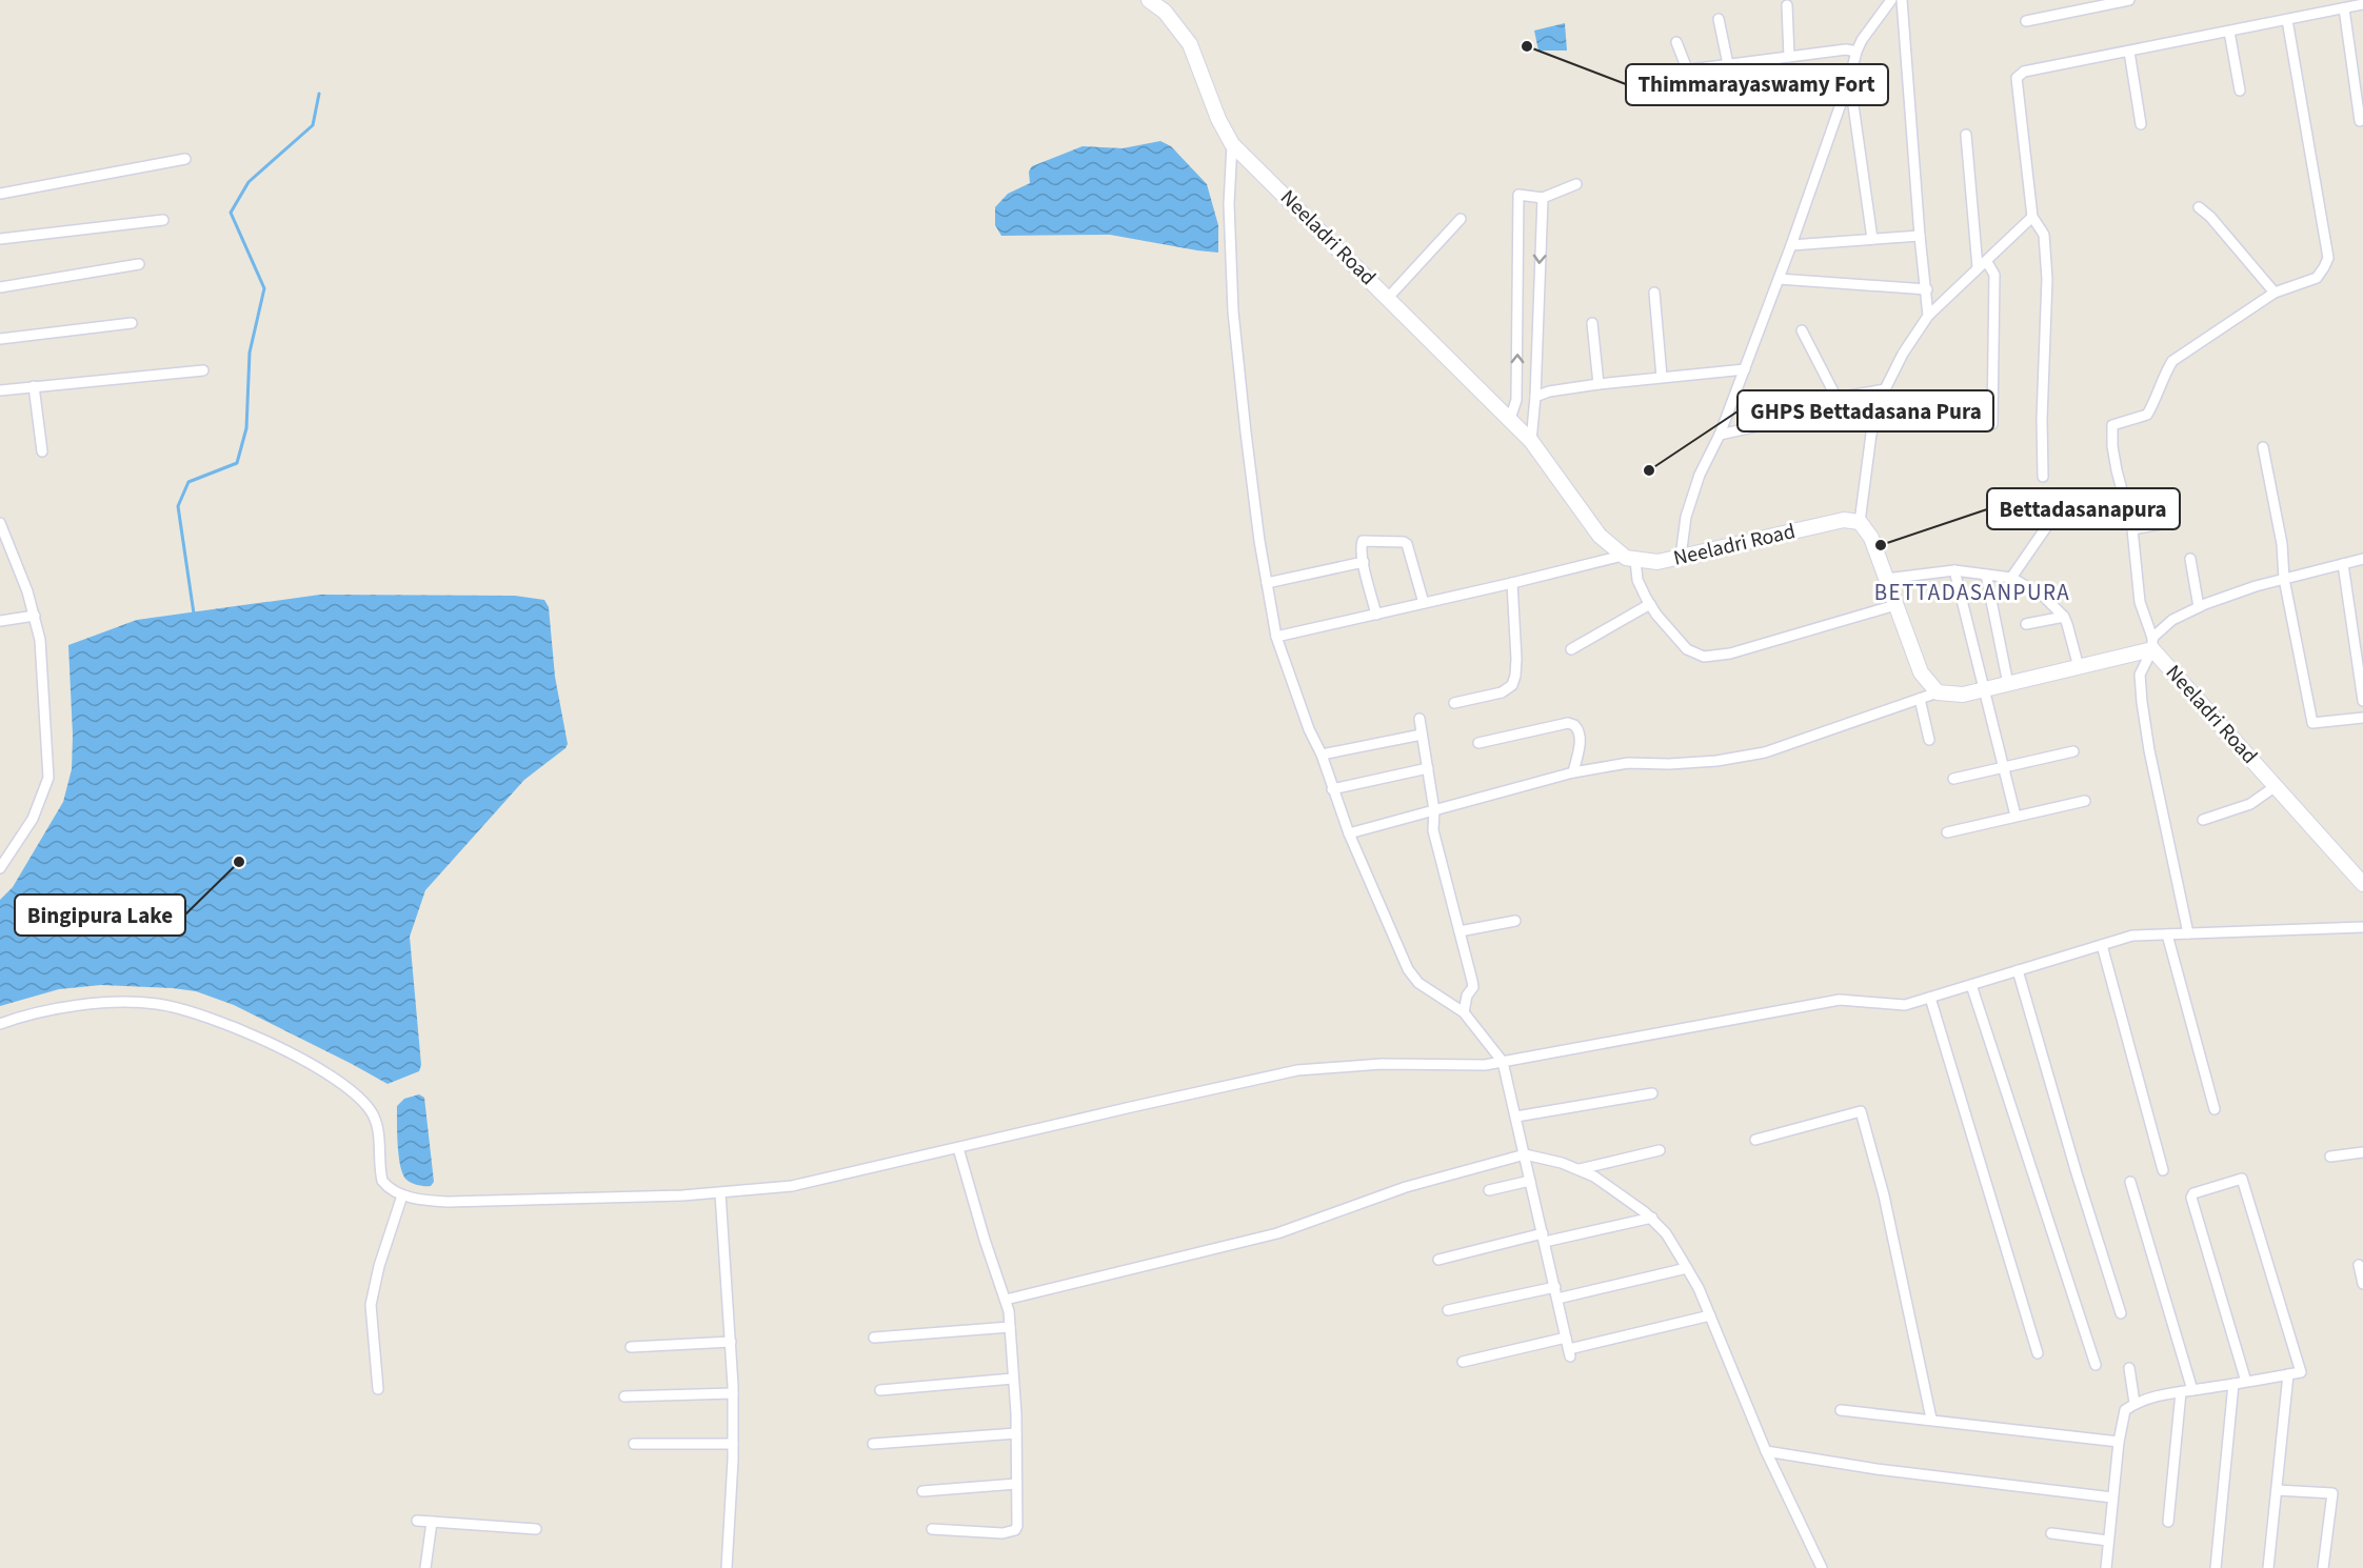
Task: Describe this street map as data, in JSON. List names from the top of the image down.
{
  "streets": {
    "main road": ["Neeladri Road"]
  },
  "districts": ["BETTADASANPURA"],
  "places": [
    "Thimmarayaswamy Fort",
    "GHPS Bettadasana Pura",
    "Bettadasanapura",
    "Bingipura Lake"
  ]
}
